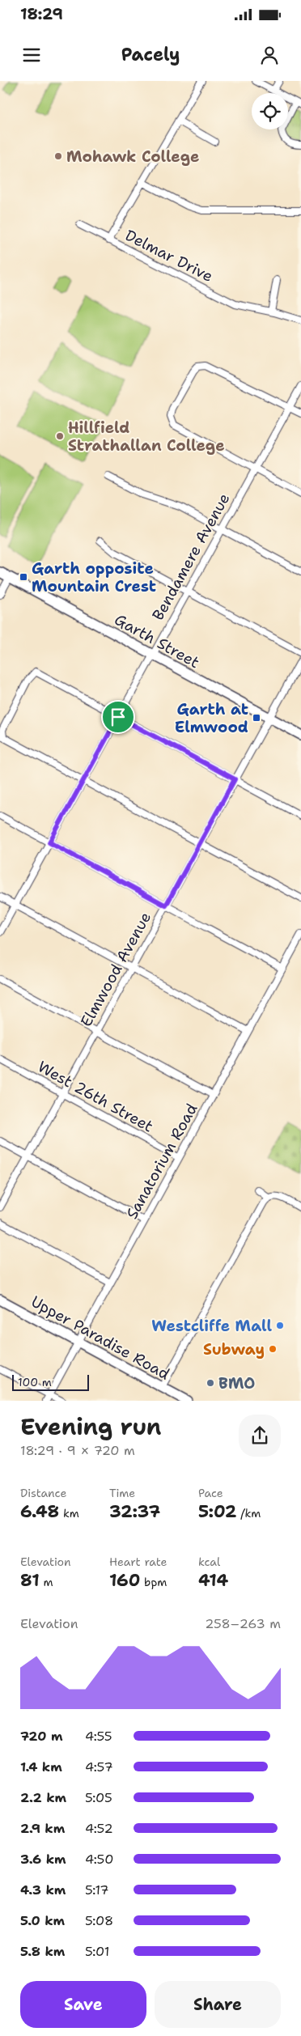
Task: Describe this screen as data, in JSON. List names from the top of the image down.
{
  "streets": {
    "main road": ["Garth Street", "Upper Paradise Road"],
    "street": [
      "Delmar Drive",
      "Bendamere Avenue",
      "Elmwood Avenue",
      "West 26th Street",
      "Sanatorium Road"
    ]
  },
  "crossings": [
    ["Bendamere Avenue", "Garth Street"],
    ["Garth Street", "Elmwood Avenue"],
    ["Elmwood Avenue", "West 26th Street"],
    ["West 26th Street", "Sanatorium Road"],
    ["Sanatorium Road", "Upper Paradise Road"]
  ],
  "places": {
    "other": [
      "Mohawk College",
      "Hillfield Strathallan College",
      "Westcliffe Mall",
      "Subway",
      "BMO"
    ],
    "transit": ["Garth opposite Mountain Crest", "Garth at Elmwood"]
  },
  "scale_bar": "100 m",
  "page": {
    "status": "18:29",
    "header": "Pacely",
    "scale": "100 m",
    "heading": ["Evening run", "18:29 · 9 × 720 m"],
    "stats": [
      ["Distance", "6.48 km"],
      ["Time", "32:37"],
      ["Pace", "5:02 /km"],
      ["Elevation", "81 m"],
      ["Heart rate", "160 bpm"],
      ["kcal", "414"]
    ],
    "chart": ["Elevation", "258–263 m"],
    "list": [
      {
        "name": "720 m",
        "note": "4:55"
      },
      {
        "name": "1.4 km",
        "note": "4:57"
      },
      {
        "name": "2.2 km",
        "note": "5:05"
      },
      {
        "name": "2.9 km",
        "note": "4:52"
      },
      {
        "name": "3.6 km",
        "note": "4:50"
      },
      {
        "name": "4.3 km",
        "note": "5:17"
      },
      {
        "name": "5.0 km",
        "note": "5:08"
      },
      {
        "name": "5.8 km",
        "note": "5:01"
      }
    ],
    "buttons": ["Save", "Share"]
  }
}
